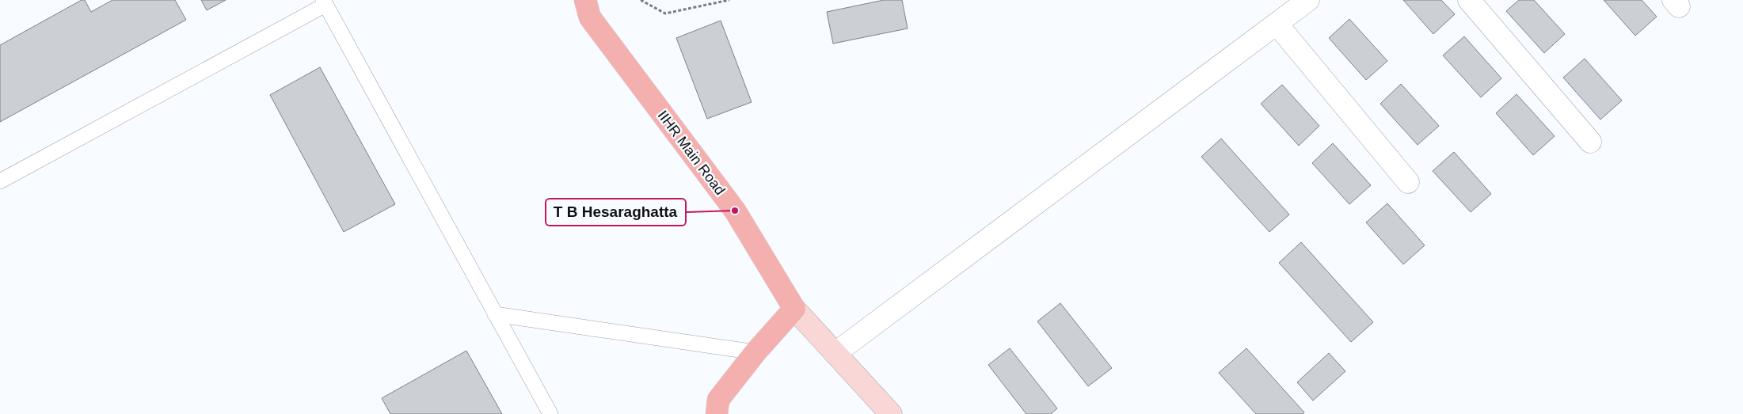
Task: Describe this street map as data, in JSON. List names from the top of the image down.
{
  "streets": {
    "main road": ["IIHR Main Road"]
  },
  "places": ["T B Hesaraghatta"]
}
